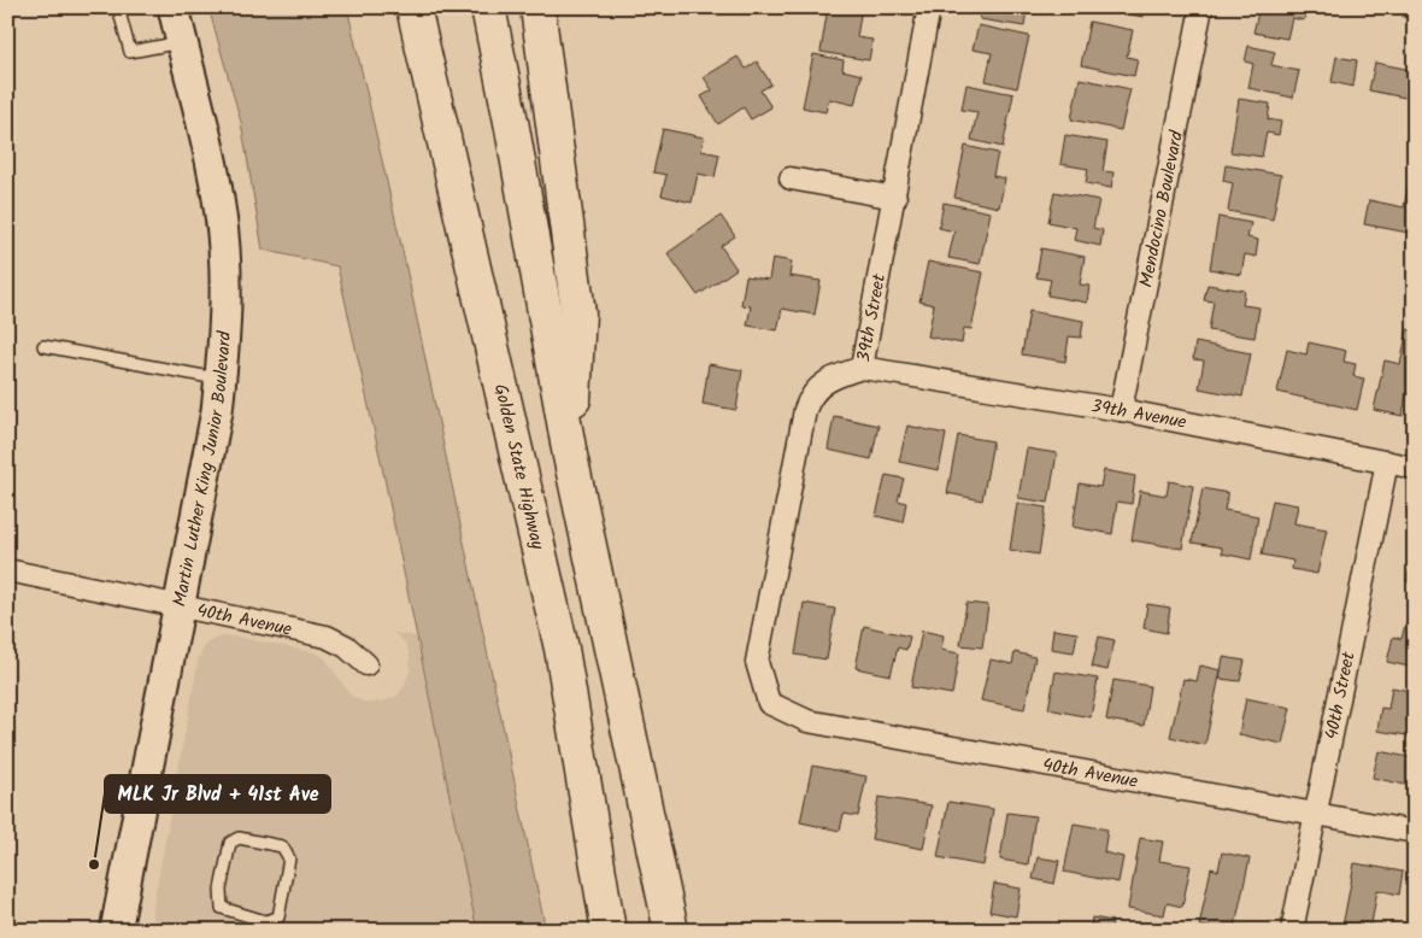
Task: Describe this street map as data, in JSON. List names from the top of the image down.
{
  "streets": {
    "highway": ["Golden State Highway"],
    "street": [
      "Mendocino Boulevard",
      "39th Street",
      "39th Avenue",
      "Martin Luther King Junior Boulevard",
      "40th Avenue",
      "40th Street"
    ]
  },
  "crossings": [
    ["Mendocino Boulevard", "39th Avenue"],
    ["39th Street", "39th Avenue"],
    ["39th Street", "40th Avenue"],
    ["39th Avenue", "40th Street"],
    ["Martin Luther King Junior Boulevard", "40th Avenue"],
    ["40th Avenue", "40th Street"]
  ],
  "places": ["MLK Jr Blvd + 41st Ave"]
}
